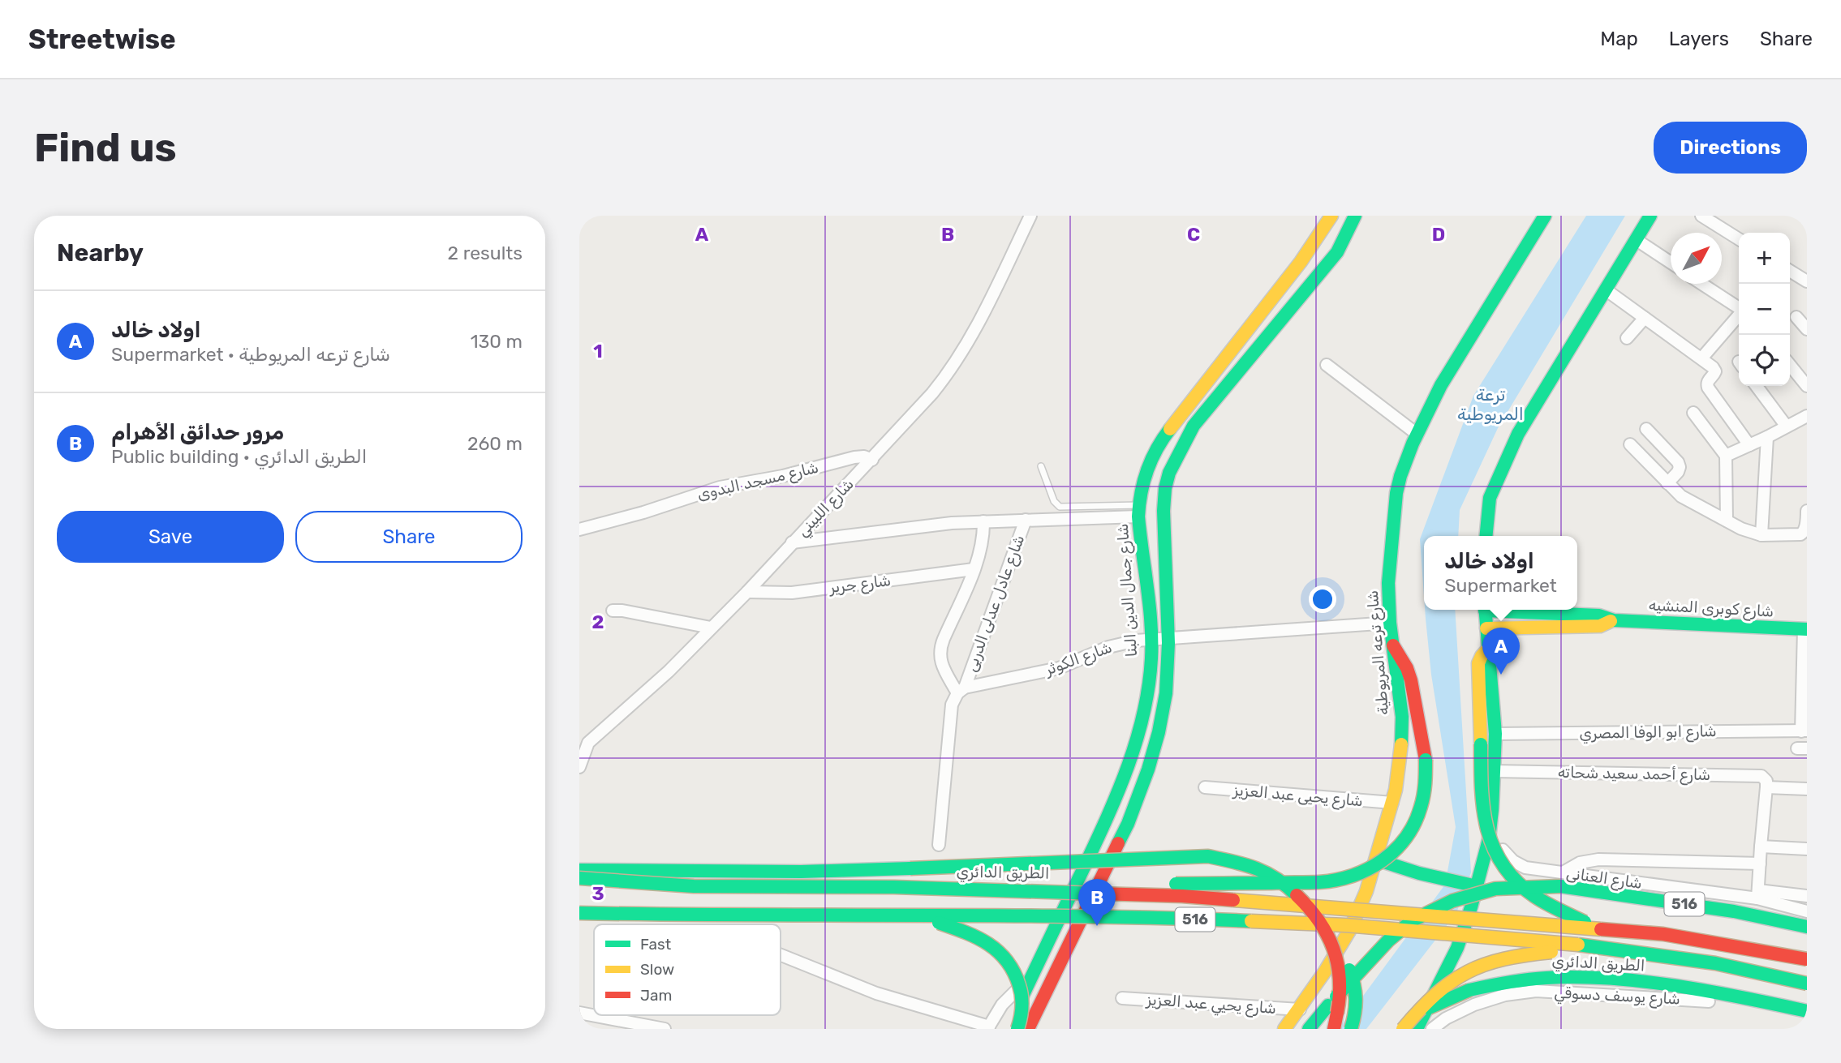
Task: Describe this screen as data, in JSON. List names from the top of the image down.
{
  "streets": {
    "main road": [
      "شارع جمال الدين البنا",
      "شارع كوبرى المنشيه",
      "شارع ترعه المريوطية",
      "الطريق الدائري",
      "516"
    ],
    "street": [
      "شارع مسجد البدوى",
      "شارع اللبيني",
      "شارع جرير",
      "شارع عادل عدلى الدربى",
      "شارع الكوثر",
      "شارع ابو الوفا المصري",
      "شارع أحمد سعيد شحاته",
      "شارع يحيى عبد العزيز",
      "شارع العنانى",
      "شارع يوسف دسوقي",
      "شارع يحيي عبد العزيز"
    ]
  },
  "crossings": [
    ["شارع مسجد البدوى", "شارع اللبيني"],
    ["شارع اللبيني", "شارع جرير"],
    ["شارع جمال الدين البنا", "شارع الكوثر"],
    ["شارع عادل عدلى الدربى", "شارع الكوثر"],
    ["شارع ترعه المريوطية", "شارع الكوثر"],
    ["شارع ترعه المريوطية", "شارع يحيى عبد العزيز"],
    ["شارع ترعه المريوطية", "شارع يحيي عبد العزيز"]
  ],
  "water": ["ترعة المريوطية"],
  "legend": ["Fast", "Slow", "Jam"],
  "north": "top right",
  "page": {
    "header": "Streetwise",
    "nav": ["Map", "Layers", "Share"],
    "buttons": [
      "Directions",
      ["Save", "Share"]
    ],
    "title": "Find us",
    "heading": ["Nearby", "2 results"],
    "map_buttons": ["+", "−"],
    "list": [
      {
        "mark": "A",
        "name": "اولاد خالد",
        "note": "Supermarket · شارع ترعه المريوطية",
        "value": "130 m"
      },
      {
        "mark": "B",
        "name": "مرور حدائق الأهرام",
        "note": "Public building · الطريق الدائري",
        "value": "260 m"
      }
    ],
    "popup": ["اولاد خالد", "Supermarket"],
    "pins": ["A", "B"]
  },
  "grid": {
    "columns": [
      "A",
      "B",
      "C",
      "D"
    ],
    "rows": ["1", "2", "3"]
  }
}
